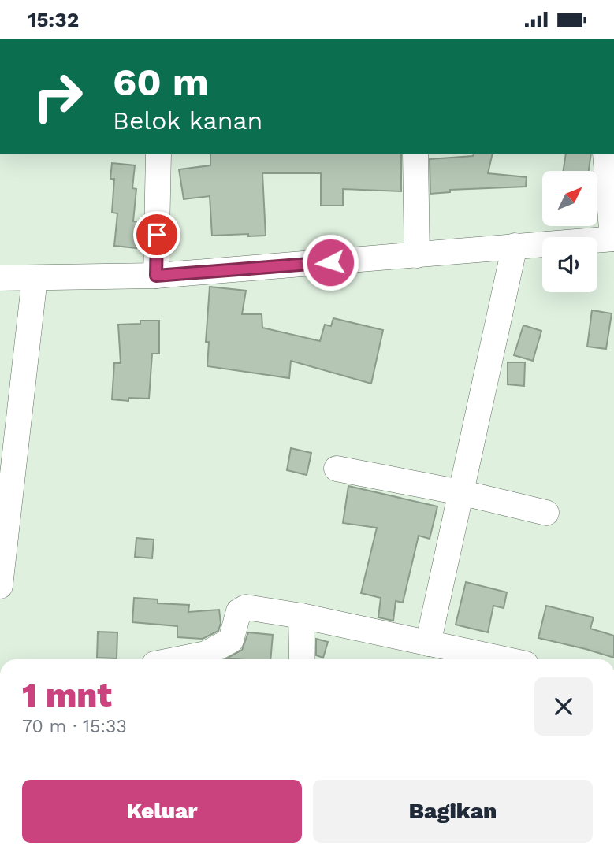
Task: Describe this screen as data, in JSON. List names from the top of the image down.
{
  "north": "top right",
  "page": {
    "status": "15:32",
    "turn": ["60 m", "Belok kanan"],
    "heading": ["1 mnt", "70 m · 15:33"],
    "buttons": ["Keluar", "Bagikan"]
  }
}
